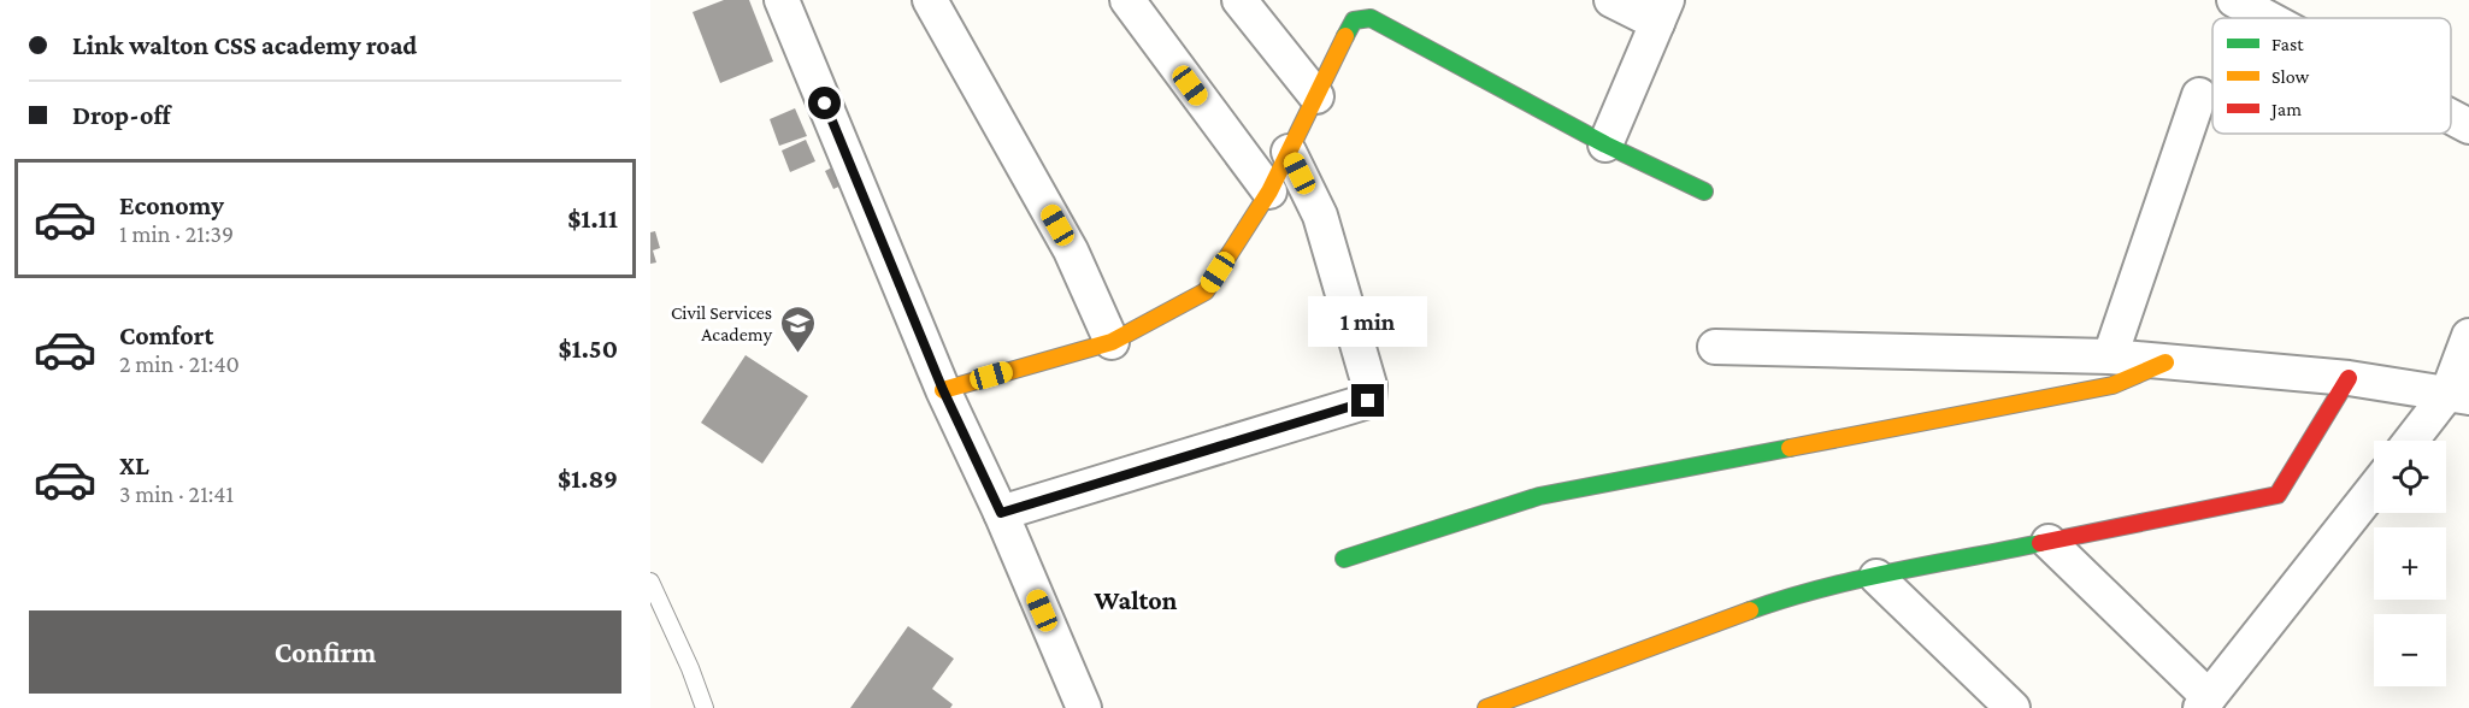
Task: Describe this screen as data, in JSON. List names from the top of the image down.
{
  "districts": ["Walton"],
  "places": {
    "school or university": ["Civil Services Academy"]
  },
  "legend": ["Fast", "Slow", "Jam"],
  "page": {
    "banner": ["Link walton CSS academy road", "Drop-off"],
    "list": [
      {
        "name": "Economy",
        "note": "1 min · 21:39",
        "value": "$1.11"
      },
      {
        "name": "Comfort",
        "note": "2 min · 21:40",
        "value": "$1.50"
      },
      {
        "name": "XL",
        "note": "3 min · 21:41",
        "value": "$1.89"
      }
    ],
    "bubble": "1 min",
    "map_buttons": ["+", "−"],
    "buttons": "Confirm"
  }
}
